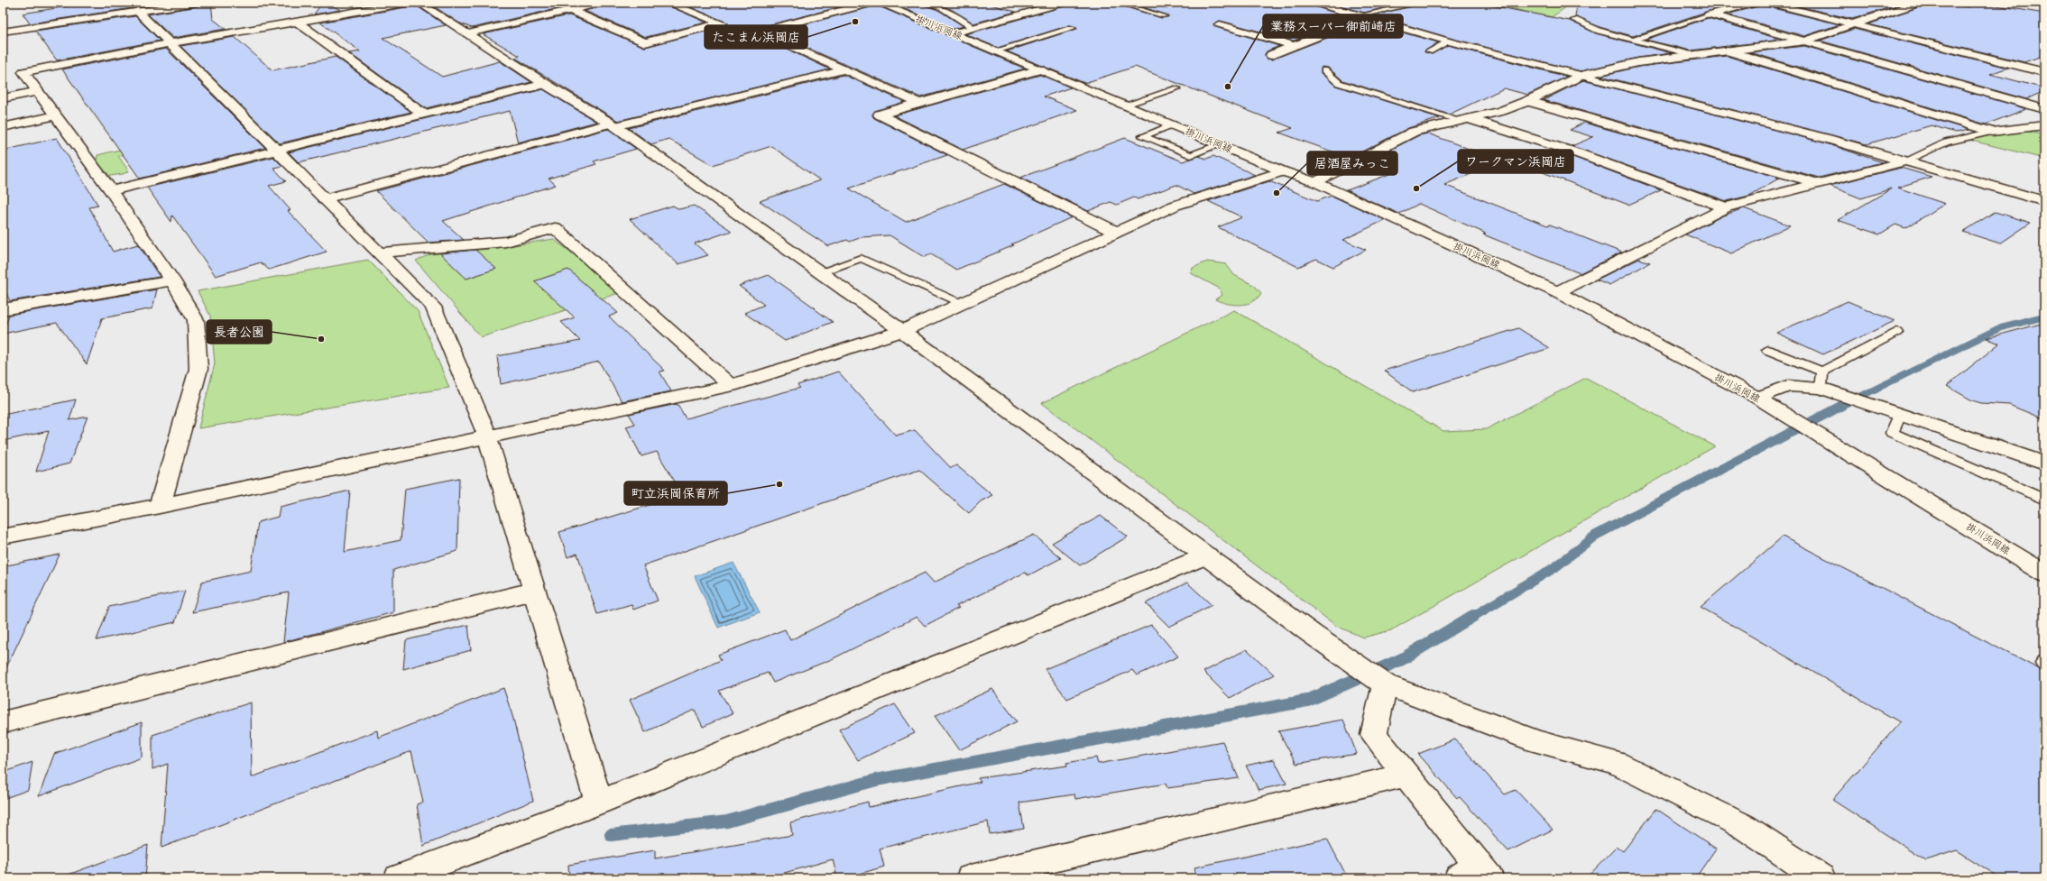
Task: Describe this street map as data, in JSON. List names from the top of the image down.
{
  "streets": {
    "street": ["掛川浜岡線"]
  },
  "places": [
    "たこまん浜岡店",
    "業務スーパー御前崎店",
    "ワークマン浜岡店",
    "居酒屋みっこ",
    "長者公園",
    "町立浜岡保育所"
  ]
}
